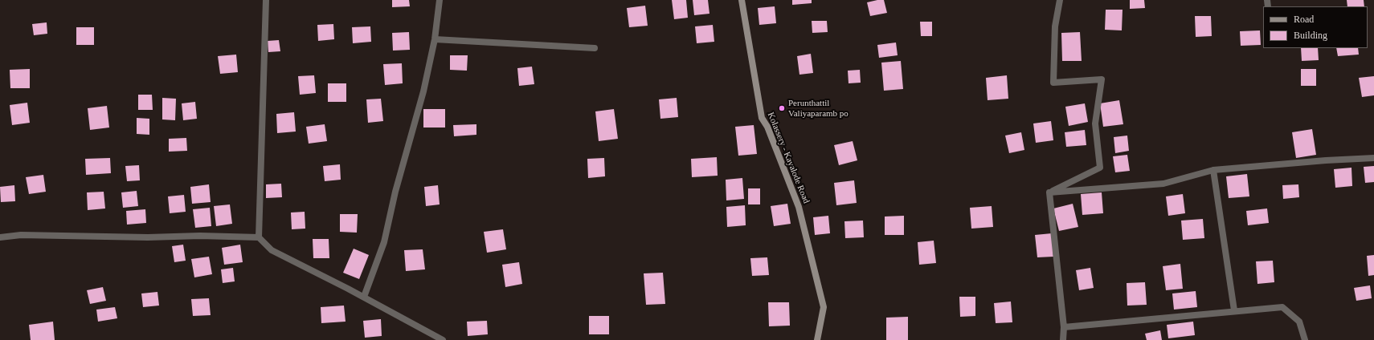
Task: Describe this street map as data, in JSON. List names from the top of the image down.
{
  "streets": {
    "main road": ["Kolassery - Kayalode Road"]
  },
  "places": ["Perunthattil Valiyaparamb po"],
  "legend": ["Road", "Building"]
}
